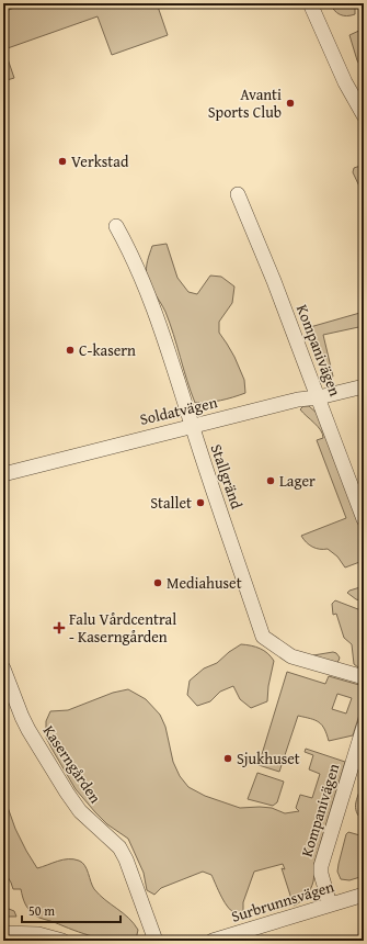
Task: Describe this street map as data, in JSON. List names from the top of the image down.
{
  "streets": {
    "street": [
      "Kompanivägen",
      "Soldatvägen",
      "Stallgränd",
      "Kaserngården",
      "Surbrunnsvägen"
    ]
  },
  "crossings": [
    ["Kompanivägen", "Soldatvägen"],
    ["Kompanivägen", "Surbrunnsvägen"],
    ["Soldatvägen", "Stallgränd"]
  ],
  "places": {
    "other": [
      "Avanti Sports Club",
      "Verkstad",
      "C-kasern",
      "Lager",
      "Stallet",
      "Mediahuset",
      "Sjukhuset"
    ],
    "health": ["Falu Vårdcentral - Kaserngården"]
  },
  "scale_bar": "50 m"
}
